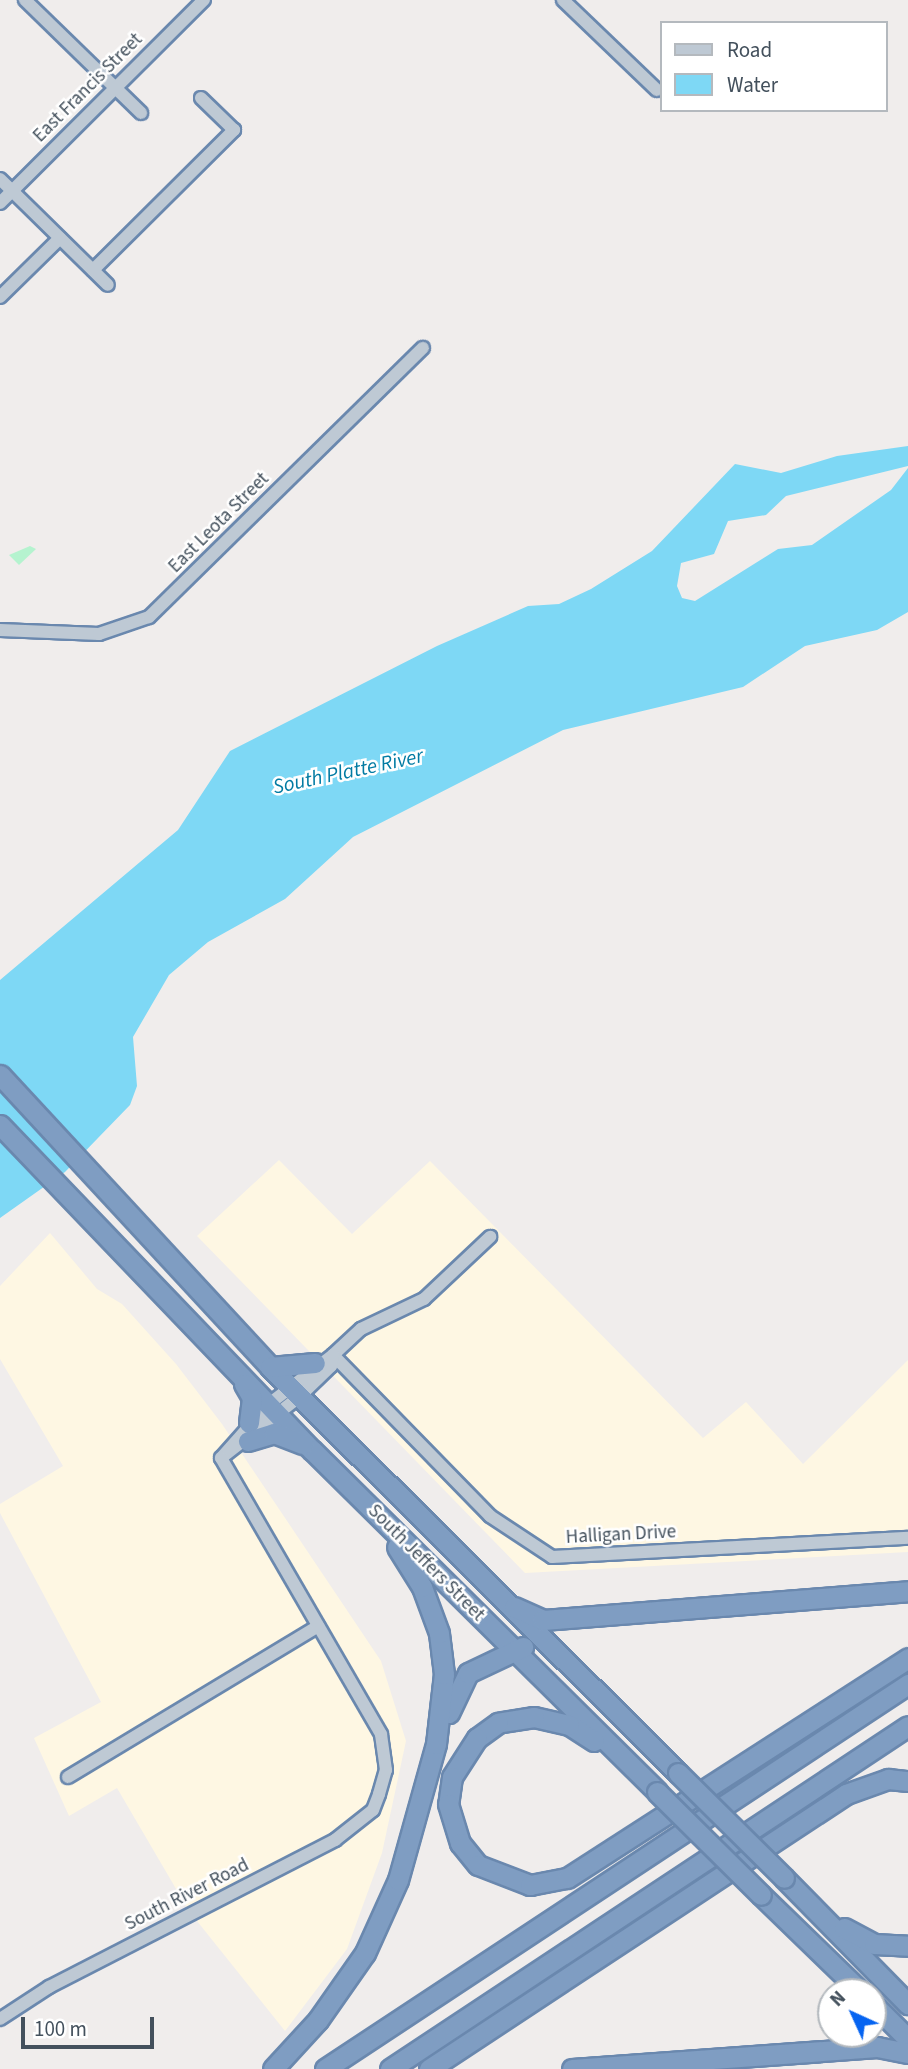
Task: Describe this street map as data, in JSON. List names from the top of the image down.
{
  "streets": {
    "highway": ["South Jeffers Street"],
    "street": [
      "East Francis Street",
      "East Leota Street",
      "Halligan Drive",
      "South River Road"
    ]
  },
  "water": ["South Platte River"],
  "legend": ["Road", "Water"],
  "scale_bar": "100 m",
  "north": "top left"
}
